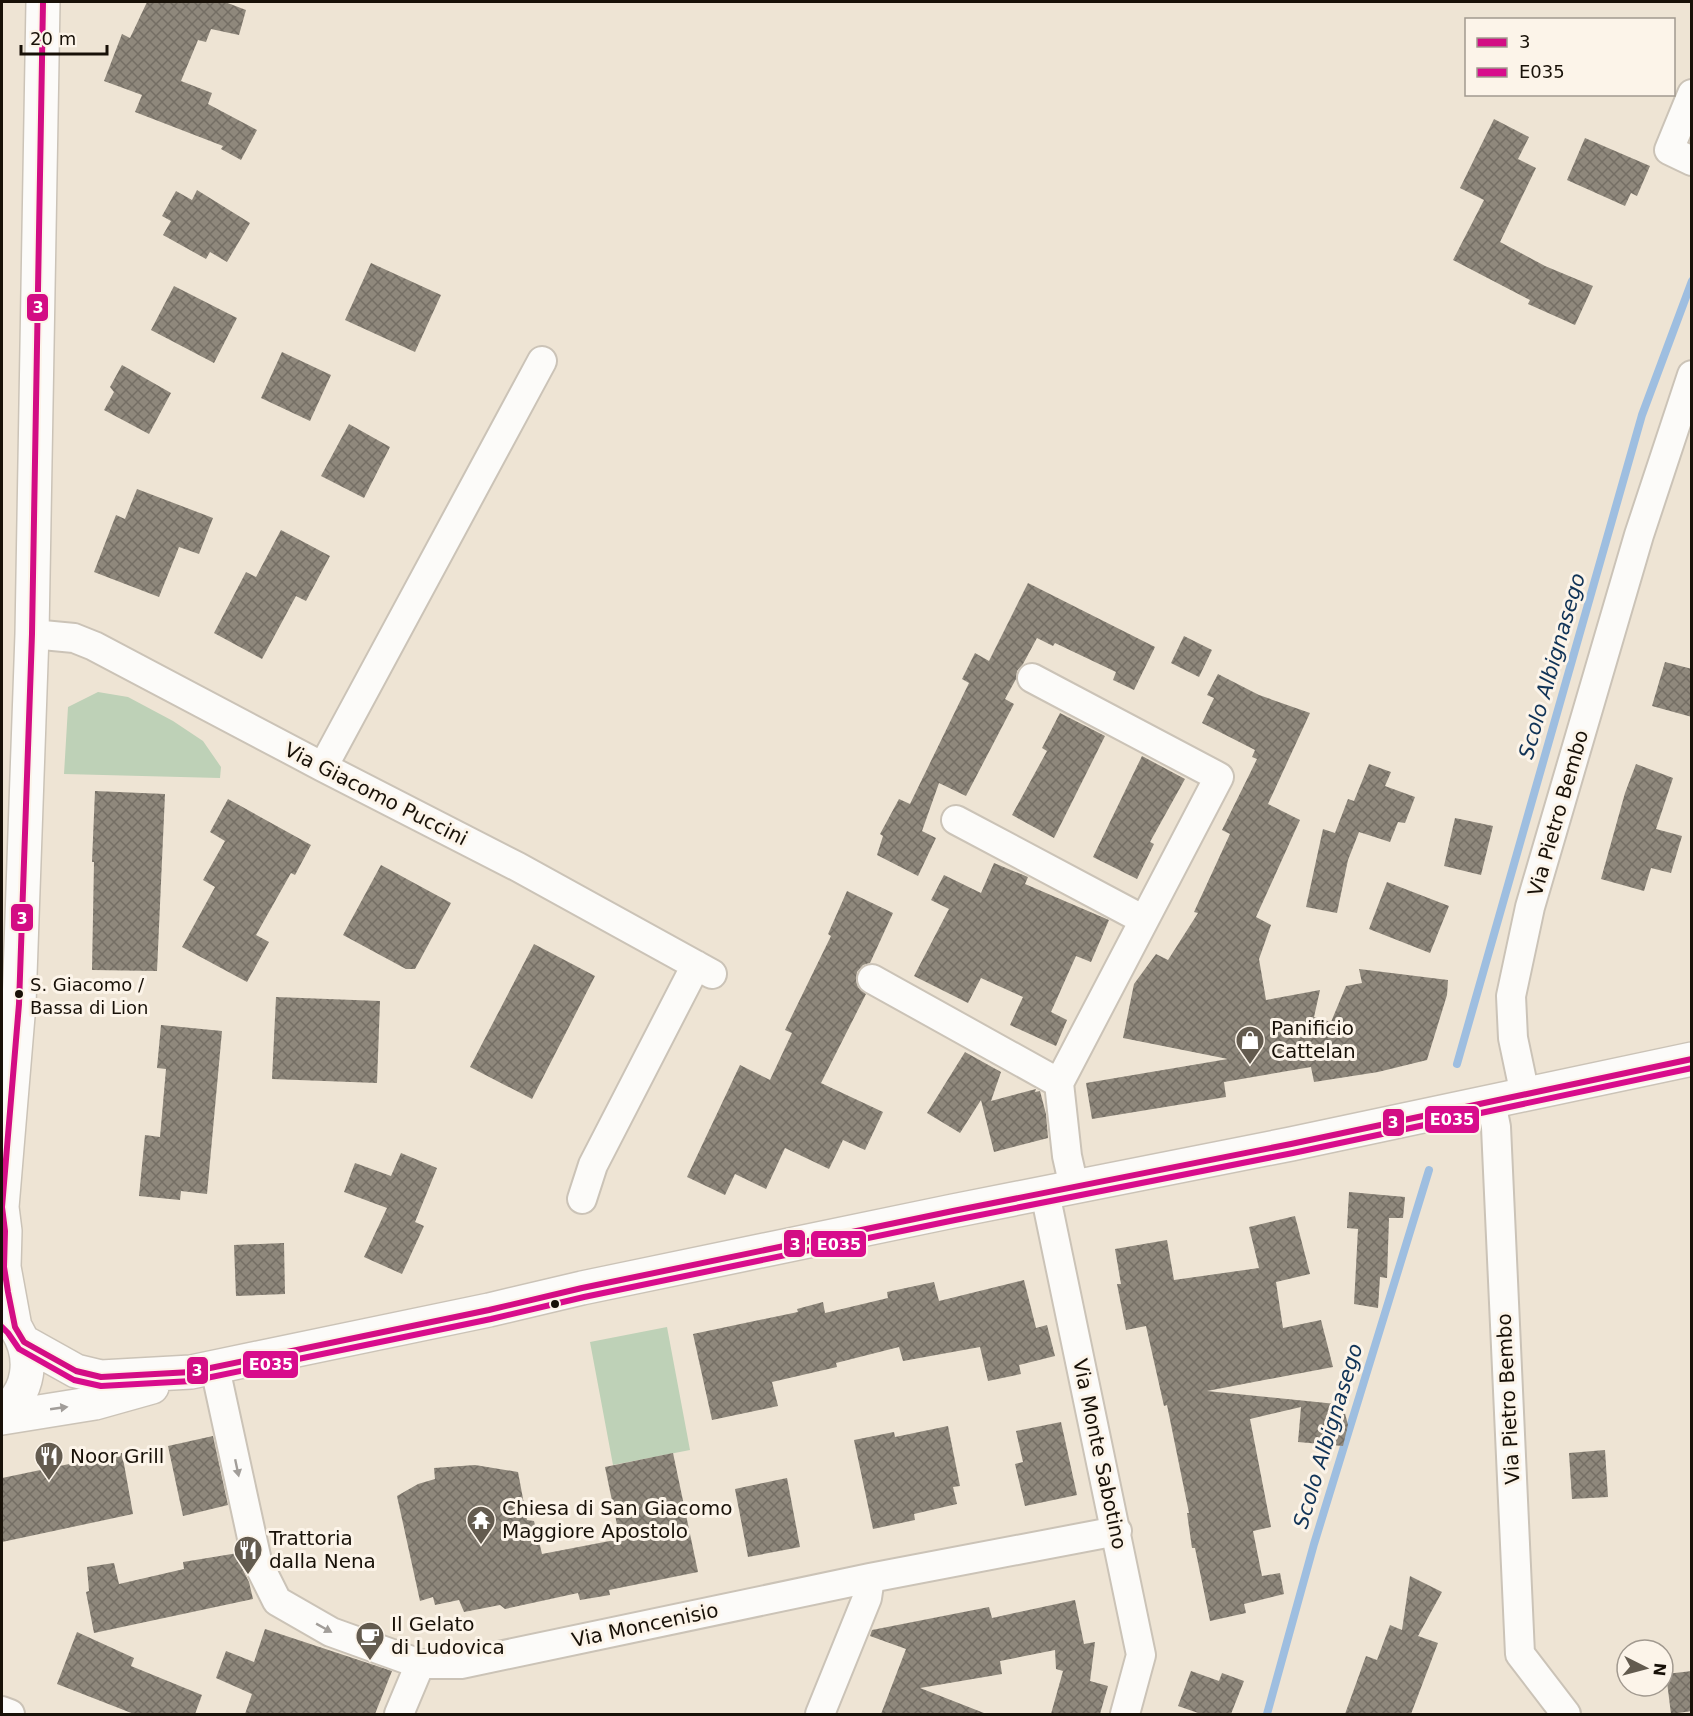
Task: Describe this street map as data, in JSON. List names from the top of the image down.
{
  "streets": {
    "street": [
      "Via Giacomo Puccini",
      "Via Pietro Bembo",
      "Via Monte Sabotino",
      "Via Moncenisio"
    ]
  },
  "crossings": [
    ["Via Monte Sabotino", "Via Moncenisio"]
  ],
  "water": ["Scolo Albignasego"],
  "places": {
    "other": ["S. Giacomo / Bassa di Lion"],
    "shop": ["Panificio Cattelan"],
    "restaurant": ["Noor Grill", "Trattoria dalla Nena"],
    "temple": ["Chiesa di San Giacomo Maggiore Apostolo"],
    "cafe": ["Il Gelato di Ludovica"]
  },
  "lines": ["transit line 3", "transit line E035"],
  "legend": ["3", "E035"],
  "scale_bar": "20 m",
  "north": "right"
}
